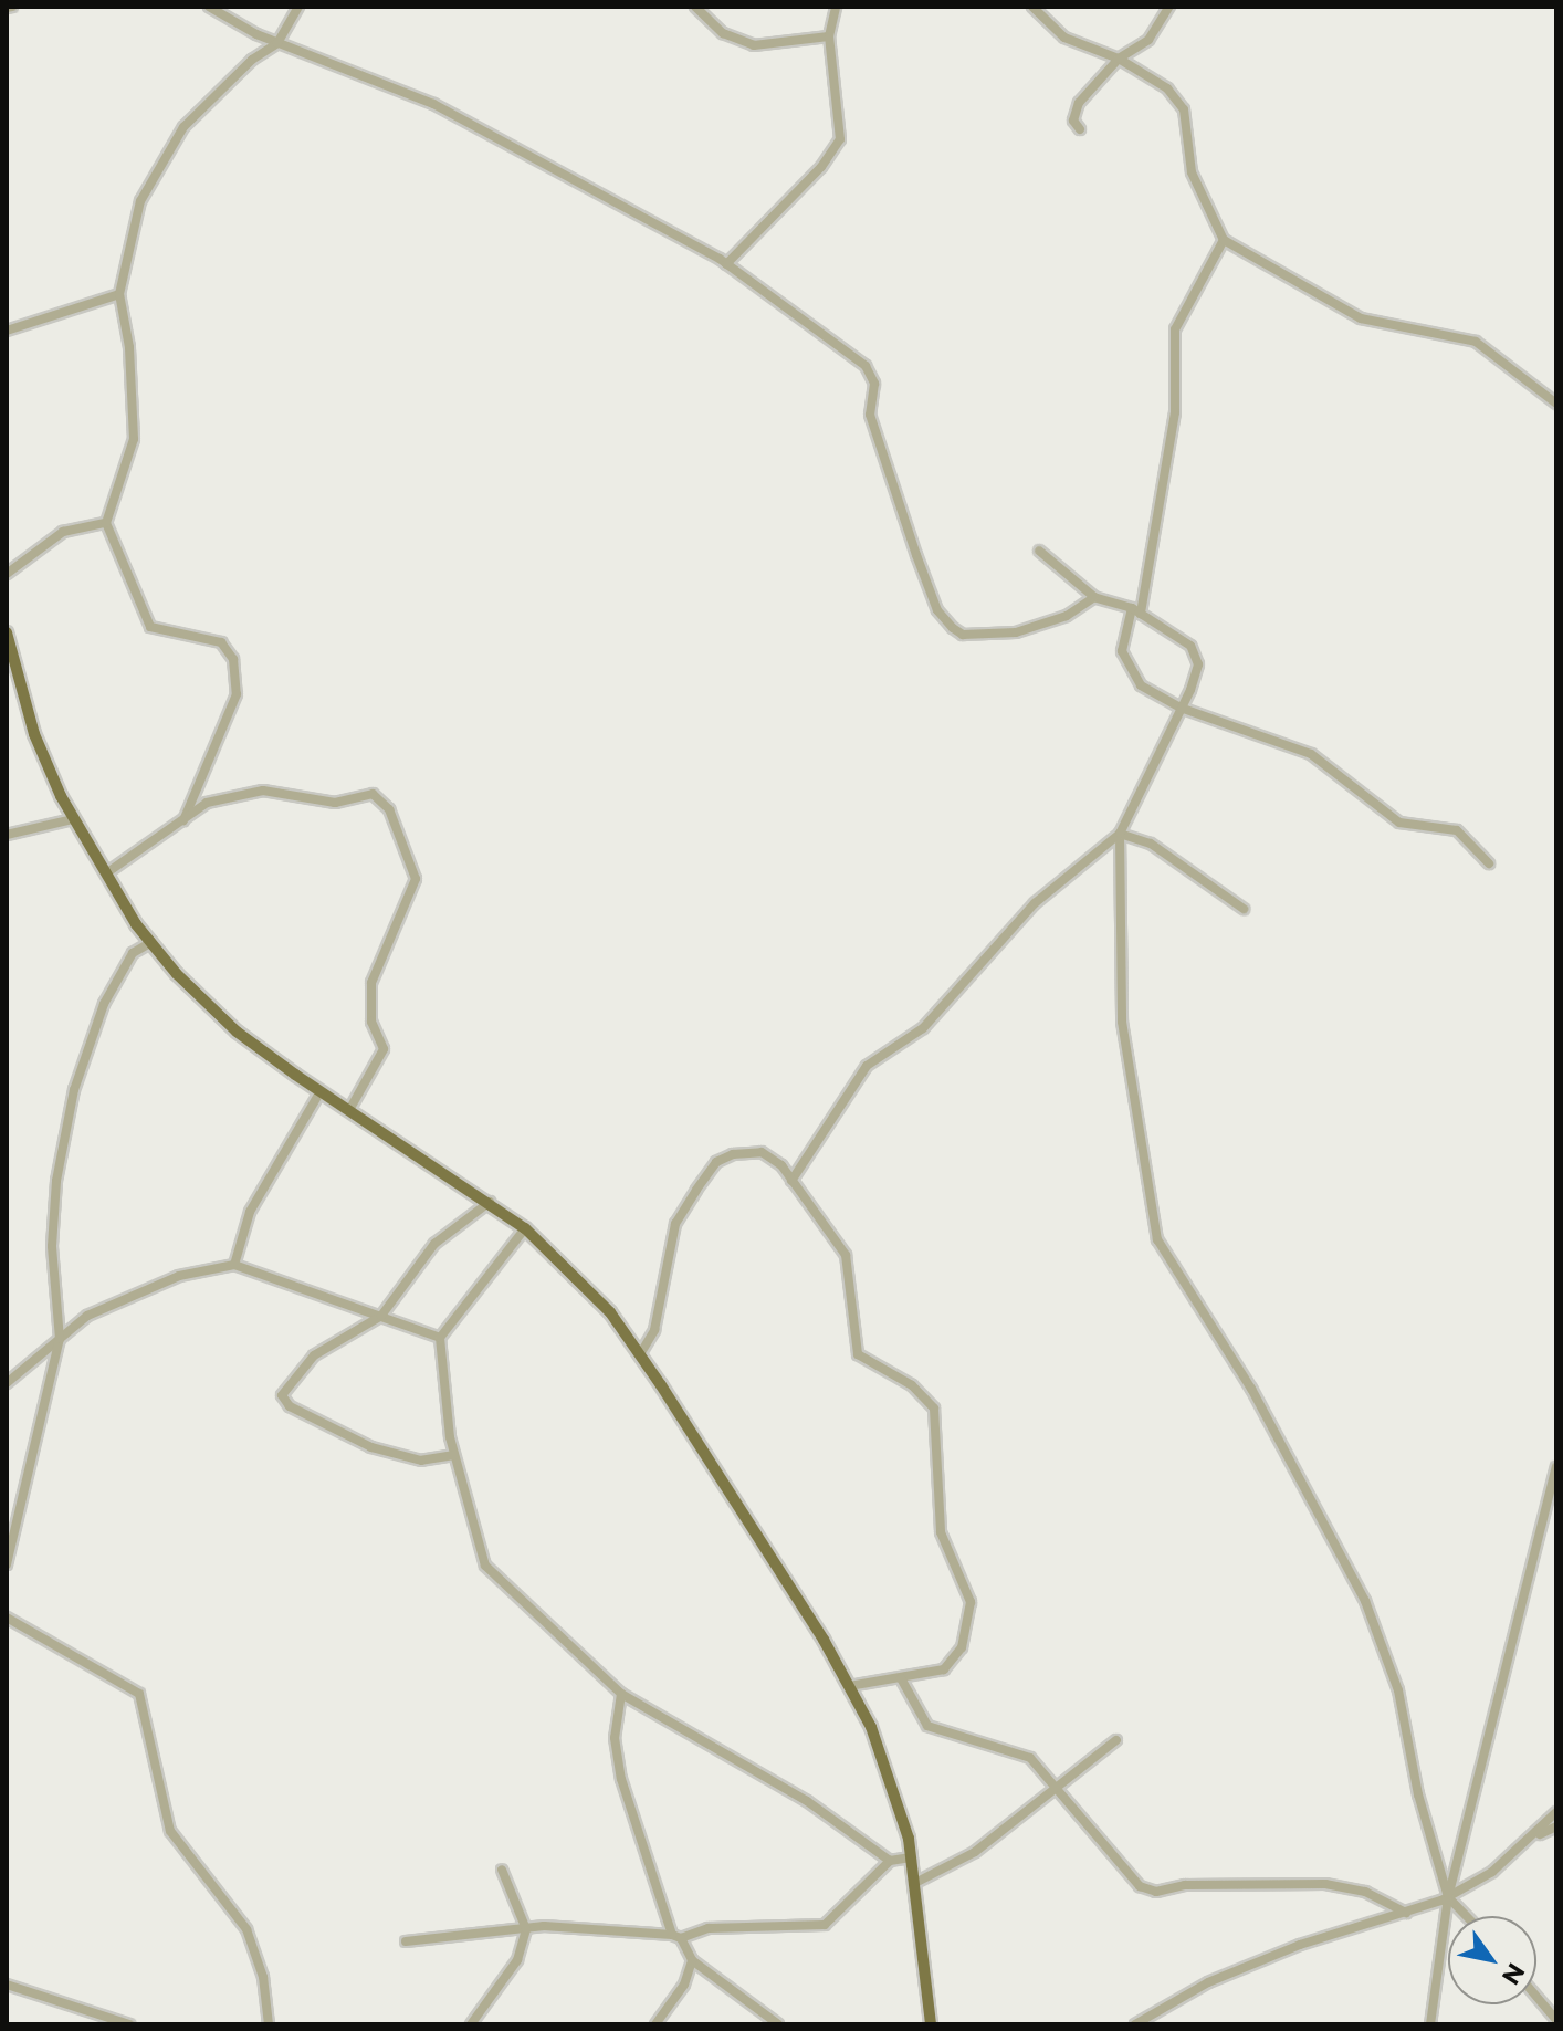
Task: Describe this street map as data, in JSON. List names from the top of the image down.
{
  "north": "bottom right"
}
